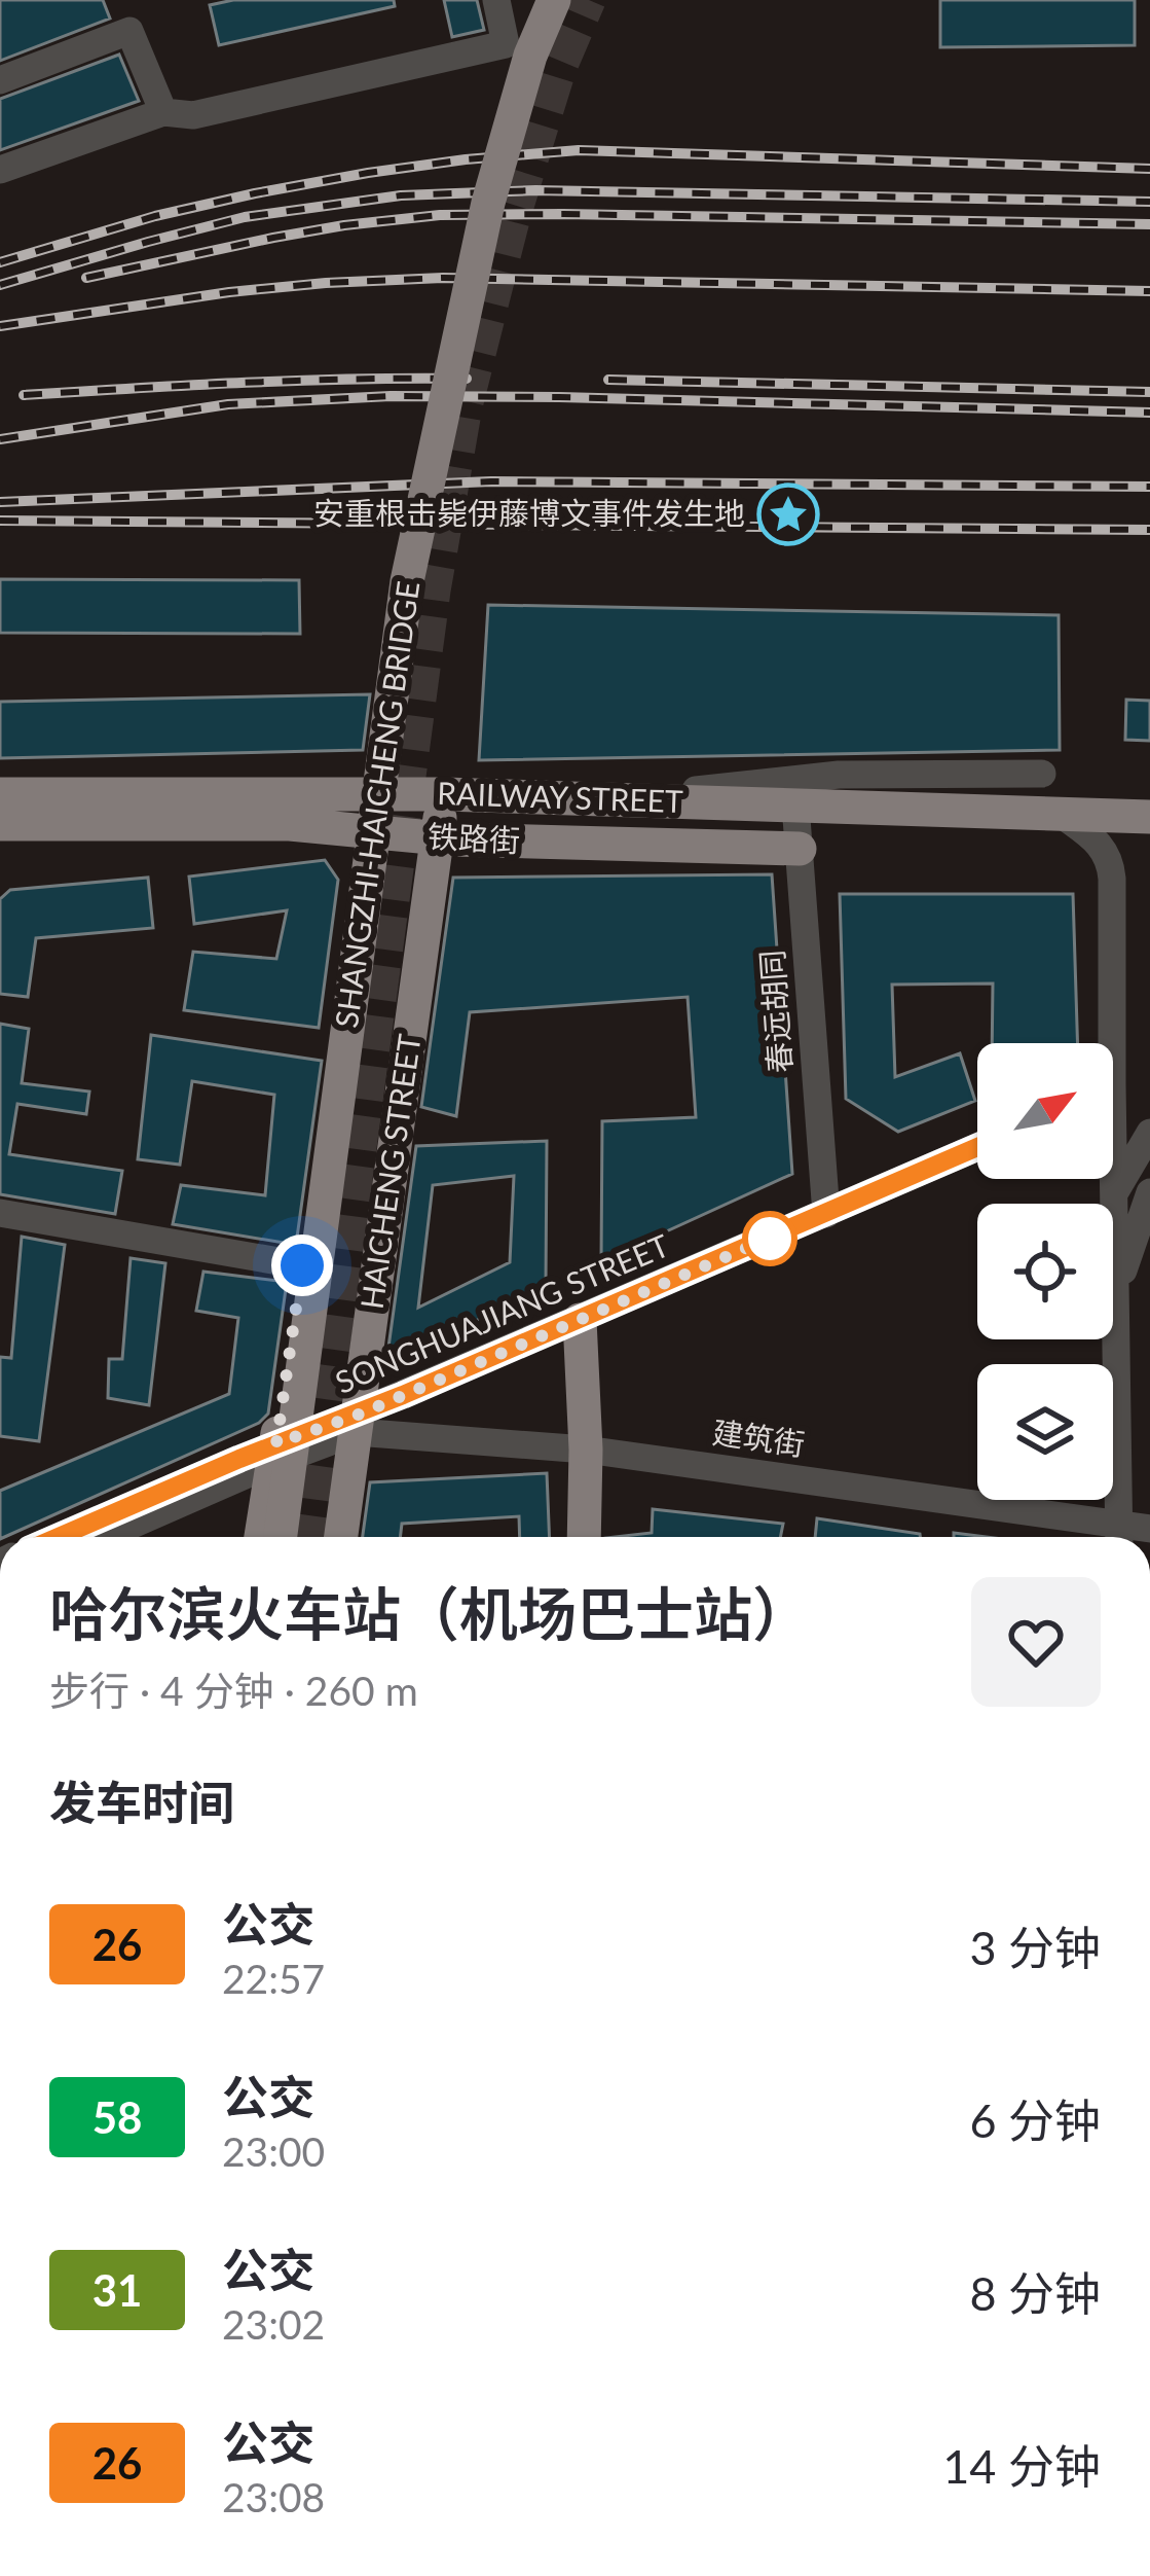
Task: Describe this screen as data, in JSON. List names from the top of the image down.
{
  "streets": {
    "main road": [
      "RAILWAY STREET",
      "SHANGZHI-HAICHENG BRIDGE",
      "铁路街",
      "HAICHENG STREET"
    ],
    "street": ["春远胡同", "SONGHUAJIANG STREET", "建筑街"]
  },
  "crossings": [
    ["RAILWAY STREET", "春远胡同"],
    ["RAILWAY STREET", "HAICHENG STREET"],
    ["铁路街", "春远胡同"],
    ["铁路街", "HAICHENG STREET"],
    ["春远胡同", "SONGHUAJIANG STREET"],
    ["HAICHENG STREET", "SONGHUAJIANG STREET"],
    ["HAICHENG STREET", "建筑街"],
    ["SONGHUAJIANG STREET", "建筑街"]
  ],
  "places": {
    "place": ["安重根击毙伊藤博文事件发生地"]
  },
  "lines": ["bus line 26"],
  "north": "top right",
  "page": {
    "heading": [
      ["哈尔滨火车站（机场巴士站）", "步行 · 4 分钟 · 260 m"],
      "发车时间"
    ],
    "list": [
      {
        "mark": "26",
        "name": "公交",
        "note": "22:57",
        "value": "3 分钟"
      },
      {
        "mark": "58",
        "name": "公交",
        "note": "23:00",
        "value": "6 分钟"
      },
      {
        "mark": "31",
        "name": "公交",
        "note": "23:02",
        "value": "8 分钟"
      },
      {
        "mark": "26",
        "name": "公交",
        "note": "23:08",
        "value": "14 分钟"
      }
    ]
  }
}
